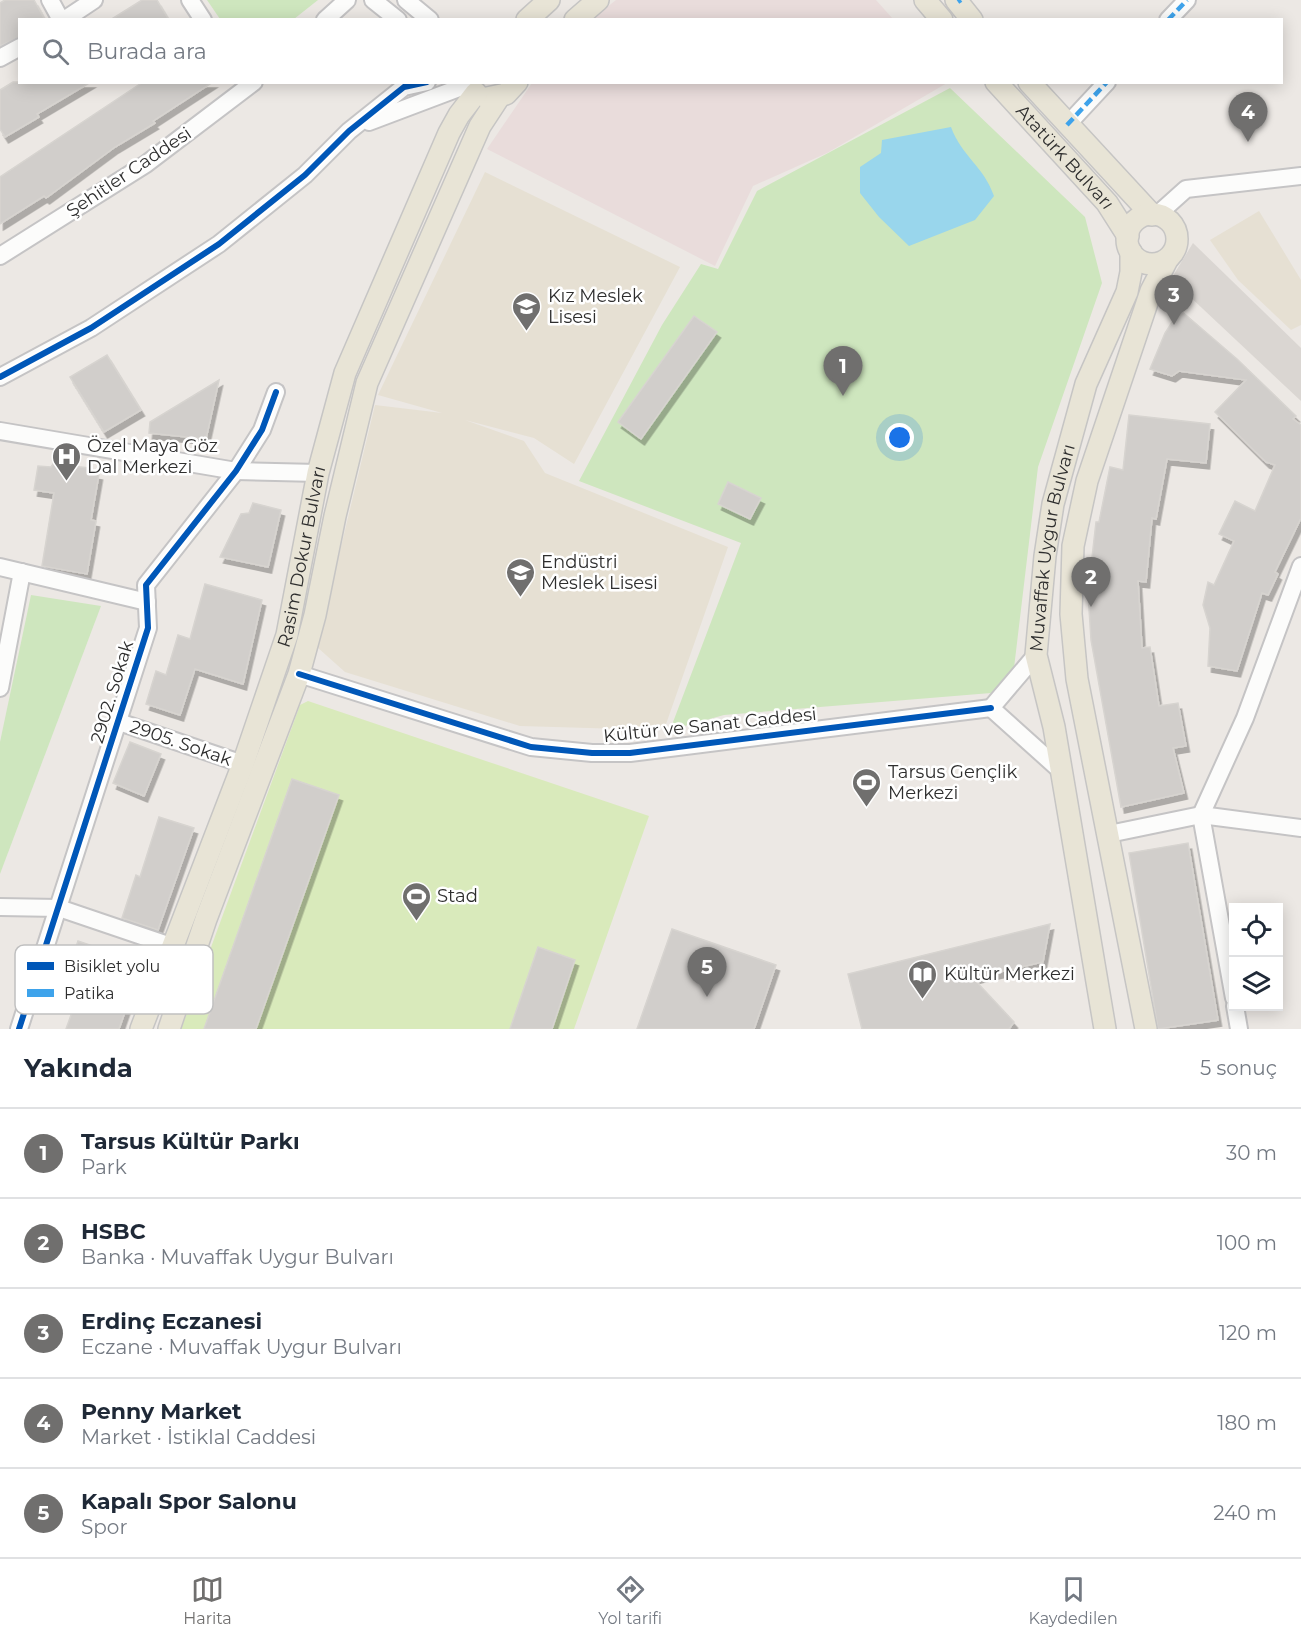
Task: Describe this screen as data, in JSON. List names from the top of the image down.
{
  "streets": {
    "main road": ["Atatürk Bulvarı", "Muvaffak Uygur Bulvarı", "Rasim Dokur Bulvarı"],
    "street": [
      "Şehitler Caddesi",
      "2902. Sokak",
      "Kültür ve Sanat Caddesi",
      "2905. Sokak"
    ]
  },
  "crossings": [
    ["Atatürk Bulvarı", "Muvaffak Uygur Bulvarı"],
    ["Rasim Dokur Bulvarı", "2905. Sokak"],
    ["2902. Sokak", "2905. Sokak"]
  ],
  "places": {
    "school or university": ["Kız Meslek Lisesi", "Endüstri Meslek Lisesi"],
    "hospital": ["Özel Maya Göz Dal Merkezi"],
    "sports": ["Tarsus Gençlik Merkezi", "Stad"],
    "library": ["Kültür Merkezi"]
  },
  "legend": ["Bisiklet yolu", "Patika"],
  "page": {
    "search": "Burada ara",
    "pins": [
      "4",
      "3",
      "1",
      "2",
      "5"
    ],
    "heading": ["Yakında", "5 sonuç"],
    "list": [
      {
        "mark": "1",
        "name": "Tarsus Kültür Parkı",
        "note": "Park",
        "value": "30 m"
      },
      {
        "mark": "2",
        "name": "HSBC",
        "note": "Banka · Muvaffak Uygur Bulvarı",
        "value": "100 m"
      },
      {
        "mark": "3",
        "name": "Erdinç Eczanesi",
        "note": "Eczane · Muvaffak Uygur Bulvarı",
        "value": "120 m"
      },
      {
        "mark": "4",
        "name": "Penny Market",
        "note": "Market · İstiklal Caddesi",
        "value": "180 m"
      },
      {
        "mark": "5",
        "name": "Kapalı Spor Salonu",
        "note": "Spor",
        "value": "240 m"
      }
    ],
    "nav": ["Harita", "Yol tarifi", "Kaydedilen"]
  }
}
